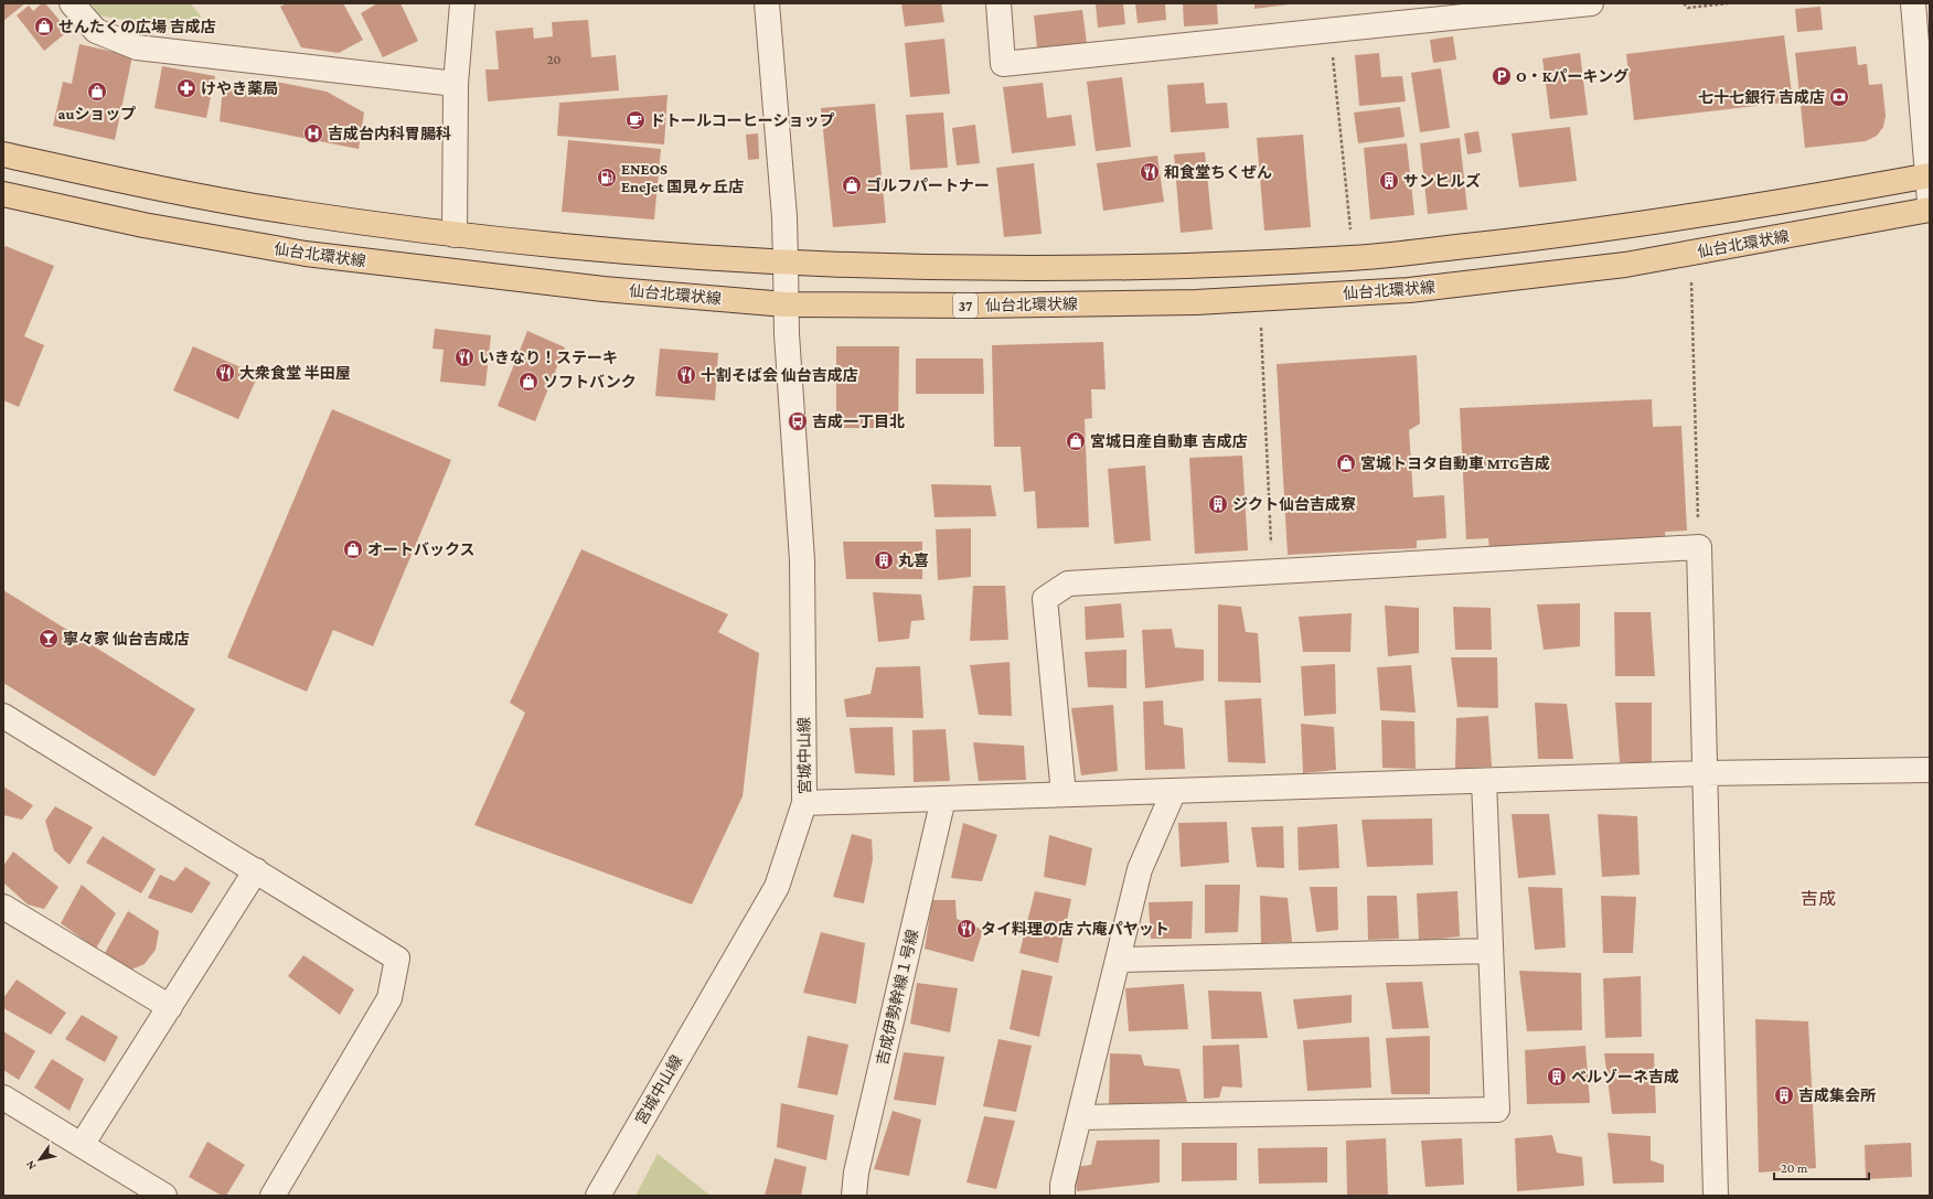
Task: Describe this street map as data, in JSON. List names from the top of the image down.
{
  "streets": {
    "main road": ["仙台北環状線", "37"],
    "street": ["宮城中山線", "吉成伊勢幹線１号線"]
  },
  "crossings": [
    ["仙台北環状線", "宮城中山線"]
  ],
  "districts": ["吉成"],
  "places": {
    "shop": [
      "せんたくの広場 吉成店",
      "auショップ",
      "ゴルフパートナー",
      "ソフトバンク",
      "宮城日産自動車 吉成店",
      "宮城トヨタ自動車 MTG吉成",
      "オートバックス"
    ],
    "parking": ["O・Kパーキング"],
    "pharmacy": ["けやき薬局"],
    "bank": ["七十七銀行 吉成店"],
    "cafe": ["ドトールコーヒーショップ"],
    "hospital": ["吉成台内科胃腸科"],
    "restaurant": [
      "和食堂ちくぜん",
      "いきなり！ステーキ",
      "大衆食堂 半田屋",
      "十割そば会 仙台吉成店",
      "タイ料理の店 六庵パヤット"
    ],
    "fuel station": ["ENEOS EneJet 国見ヶ丘店"],
    "building": [
      "サンヒルズ",
      "ジクト仙台吉成寮",
      "丸喜",
      "ベルゾーネ吉成",
      "吉成集会所"
    ],
    "bus stop": ["吉成一丁目北"],
    "bar": ["寧々家 仙台吉成店"]
  },
  "house_numbers": ["20"],
  "scale_bar": "20 m",
  "north": "bottom left"
}
